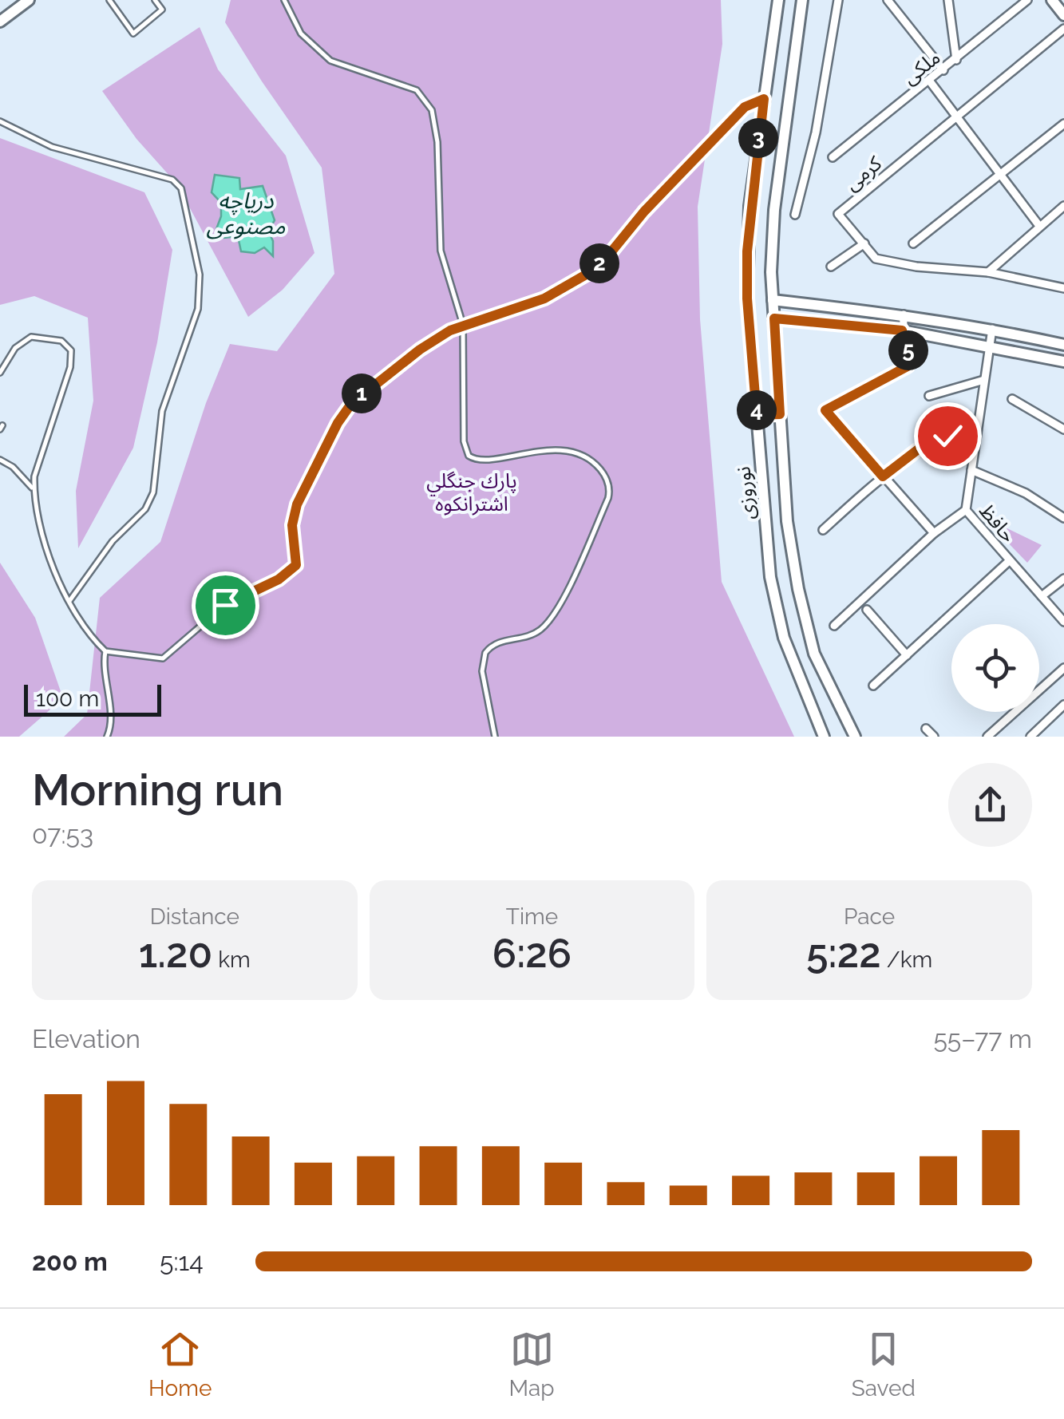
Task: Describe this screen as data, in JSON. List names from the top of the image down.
{
  "streets": {
    "street": [
      "ملکی",
      "کرمی",
      "نوروزی",
      "حافظ"
    ]
  },
  "water": ["دریاچه مصنوعی"],
  "parks": ["پارك جنگلي اشترانكوه"],
  "scale_bar": "100 m",
  "page": {
    "pins": [
      "3",
      "2",
      "5",
      "1",
      "4"
    ],
    "scale": "100 m",
    "heading": ["Morning run", "07:53"],
    "stats": [
      ["Distance", "1.20 km"],
      ["Time", "6:26"],
      ["Pace", "5:22 /km"]
    ],
    "chart": ["Elevation", "55–77 m"],
    "list": [
      {
        "name": "200 m",
        "note": "5:14"
      }
    ],
    "tabs": ["Home", "Map", "Saved"]
  }
}
